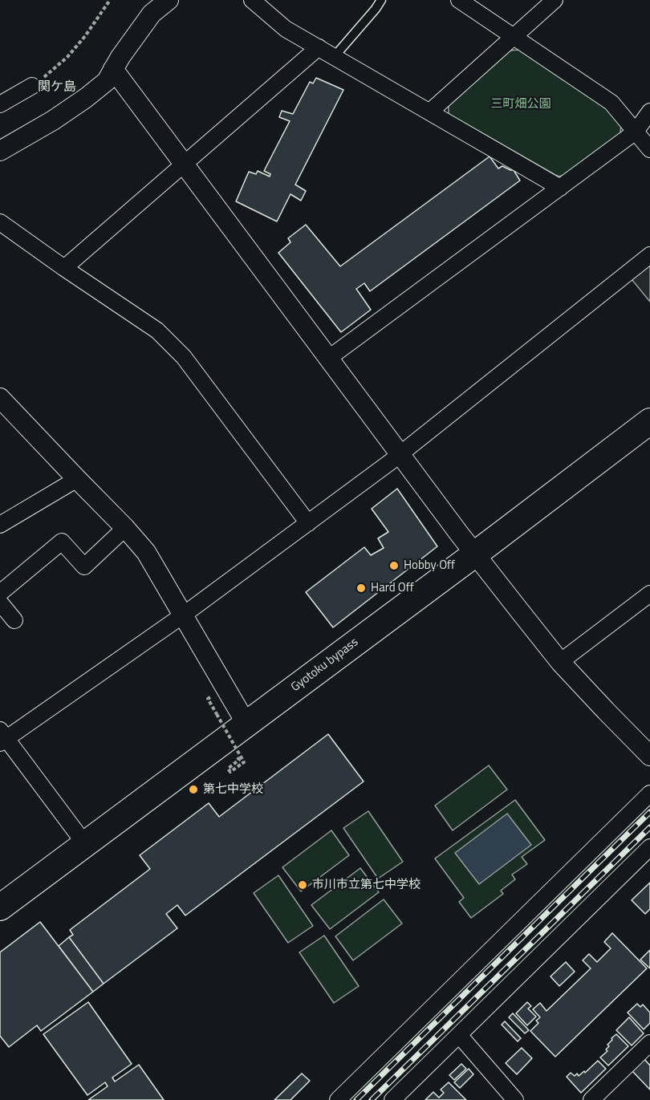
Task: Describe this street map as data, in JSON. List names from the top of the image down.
{
  "streets": {
    "main road": ["Gyotoku bypass"]
  },
  "districts": ["関ケ島"],
  "parks": ["三町畑公園"],
  "places": [
    "Hobby Off",
    "Hard Off",
    "第七中学校",
    "市川市立第七中学校"
  ]
}
